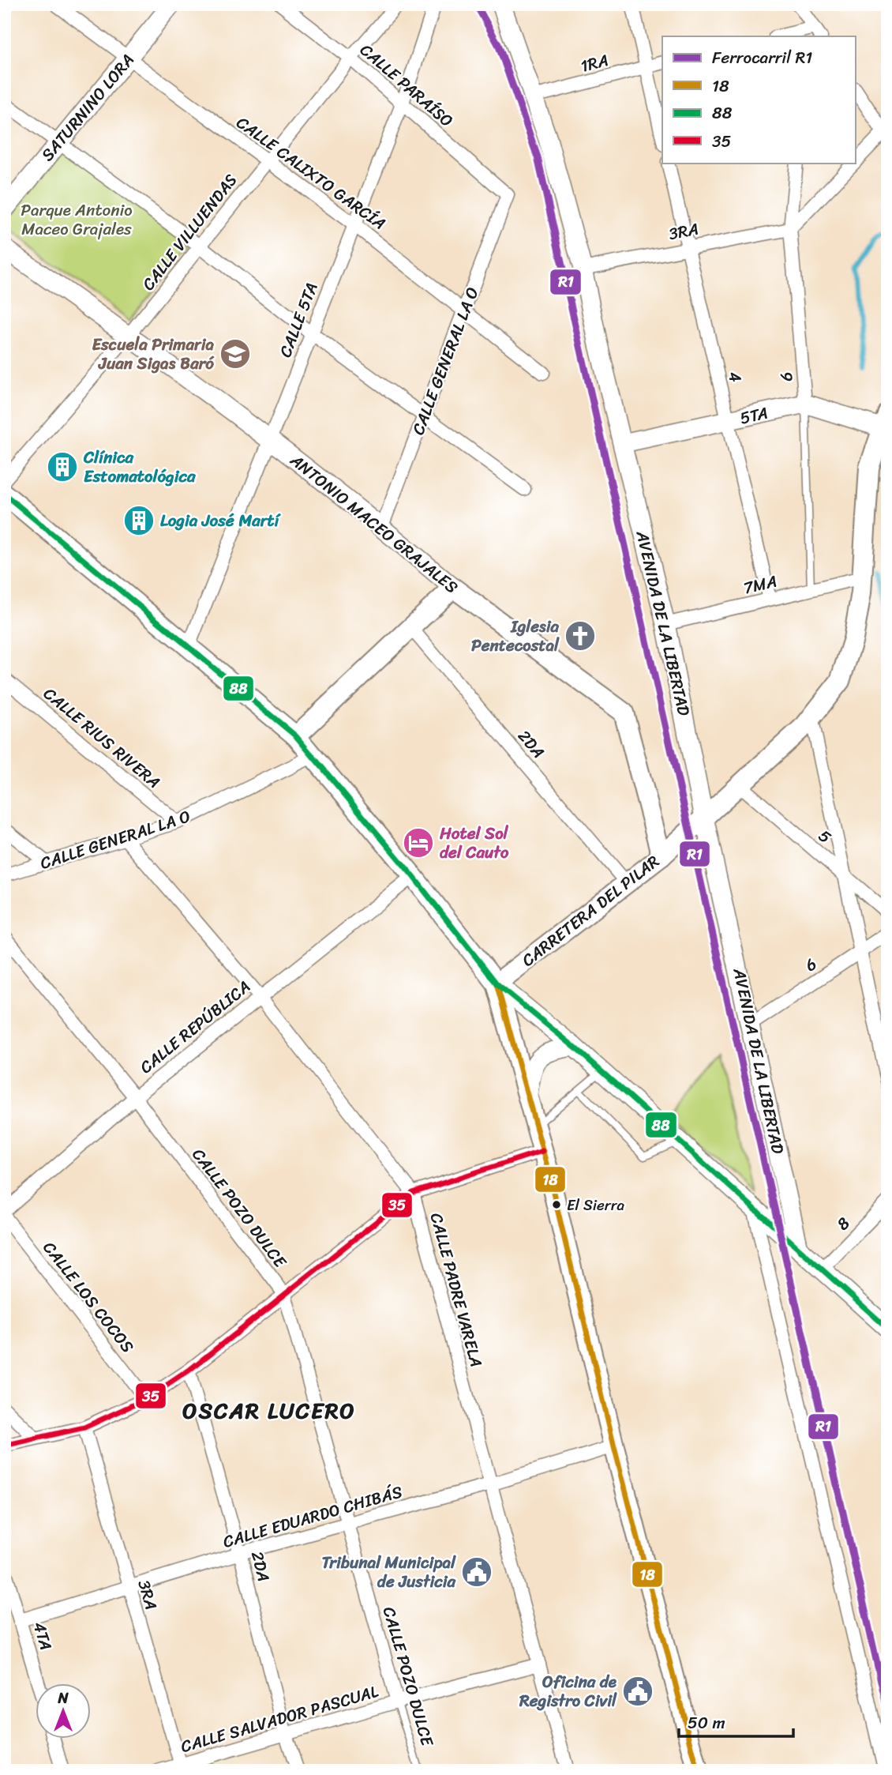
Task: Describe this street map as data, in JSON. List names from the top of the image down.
{
  "streets": {
    "main road": [
      "SATURNINO LORA",
      "5TA",
      "ANTONIO MACEO GRAJALES",
      "AVENIDA DE LA LIBERTAD",
      "CARRETERA DEL PILAR"
    ],
    "street": [
      "1RA",
      "CALLE PARAÍSO",
      "CALLE CALIXTO GARCÍA",
      "3RA",
      "CALLE VILLUENDAS",
      "CALLE 5TA",
      "CALLE GENERAL LA O",
      "4",
      "6",
      "7MA",
      "CALLE RIUS RIVERA",
      "2DA",
      "5",
      "CALLE REPÚBLICA",
      "CALLE POZO DULCE",
      "8",
      "CALLE PADRE VARELA",
      "CALLE LOS COCOS",
      "CALLE EDUARDO CHIBÁS",
      "4TA",
      "CALLE SALVADOR PASCUAL"
    ]
  },
  "crossings": [
    ["1RA", "AVENIDA DE LA LIBERTAD"],
    ["CALLE PARAÍSO", "CALLE VILLUENDAS"],
    ["CALLE PARAÍSO", "CALLE 5TA"],
    ["CALLE PARAÍSO", "CALLE GENERAL LA O"],
    ["SATURNINO LORA", "CALLE CALIXTO GARCÍA"],
    ["CALLE CALIXTO GARCÍA", "CALLE VILLUENDAS"],
    ["CALLE CALIXTO GARCÍA", "CALLE 5TA"],
    ["CALLE CALIXTO GARCÍA", "CALLE GENERAL LA O"],
    ["3RA", "4"],
    ["3RA", "6"],
    ["3RA", "AVENIDA DE LA LIBERTAD"],
    ["3RA", "CALLE EDUARDO CHIBÁS"],
    ["3RA", "CALLE SALVADOR PASCUAL"],
    ["CALLE VILLUENDAS", "ANTONIO MACEO GRAJALES"],
    ["CALLE 5TA", "ANTONIO MACEO GRAJALES"],
    ["CALLE GENERAL LA O", "ANTONIO MACEO GRAJALES"],
    ["CALLE GENERAL LA O", "CALLE RIUS RIVERA"],
    ["CALLE GENERAL LA O", "CALLE PADRE VARELA"],
    ["4", "5TA"],
    ["4", "7MA"],
    ["6", "5TA"],
    ["6", "7MA"],
    ["6", "AVENIDA DE LA LIBERTAD"],
    ["5TA", "AVENIDA DE LA LIBERTAD"],
    ["5TA", "CARRETERA DEL PILAR"],
    ["ANTONIO MACEO GRAJALES", "CARRETERA DEL PILAR"],
    ["7MA", "AVENIDA DE LA LIBERTAD"],
    ["7MA", "CARRETERA DEL PILAR"],
    ["AVENIDA DE LA LIBERTAD", "CARRETERA DEL PILAR"],
    ["2DA", "CARRETERA DEL PILAR"],
    ["2DA", "CALLE EDUARDO CHIBÁS"],
    ["2DA", "CALLE SALVADOR PASCUAL"],
    ["5", "CARRETERA DEL PILAR"],
    ["CALLE REPÚBLICA", "CALLE POZO DULCE"],
    ["CALLE REPÚBLICA", "CALLE PADRE VARELA"],
    ["CALLE POZO DULCE", "CALLE EDUARDO CHIBÁS"],
    ["CALLE POZO DULCE", "CALLE SALVADOR PASCUAL"],
    ["CALLE PADRE VARELA", "CALLE EDUARDO CHIBÁS"],
    ["CALLE PADRE VARELA", "CALLE SALVADOR PASCUAL"],
    ["CALLE EDUARDO CHIBÁS", "4TA"]
  ],
  "districts": ["OSCAR LUCERO"],
  "parks": ["Parque Antonio Maceo Grajales"],
  "places": {
    "school or university": ["Escuela Primaria Juan Sigas Baró"],
    "building": ["Clínica Estomatológica", "Logia José Martí"],
    "church": ["Iglesia Pentecostal"],
    "hotel": ["Hotel Sol del Cauto"],
    "other": ["El Sierra"],
    "public building": ["Tribunal Municipal de Justicia", "Oficina de Registro Civil"]
  },
  "lines": [
    "rail line R1",
    "transit line 88",
    "transit line 18",
    "transit line 35"
  ],
  "legend": [
    "Ferrocarril R1",
    "18",
    "88",
    "35"
  ],
  "scale_bar": "50 m",
  "north": "top"
}
